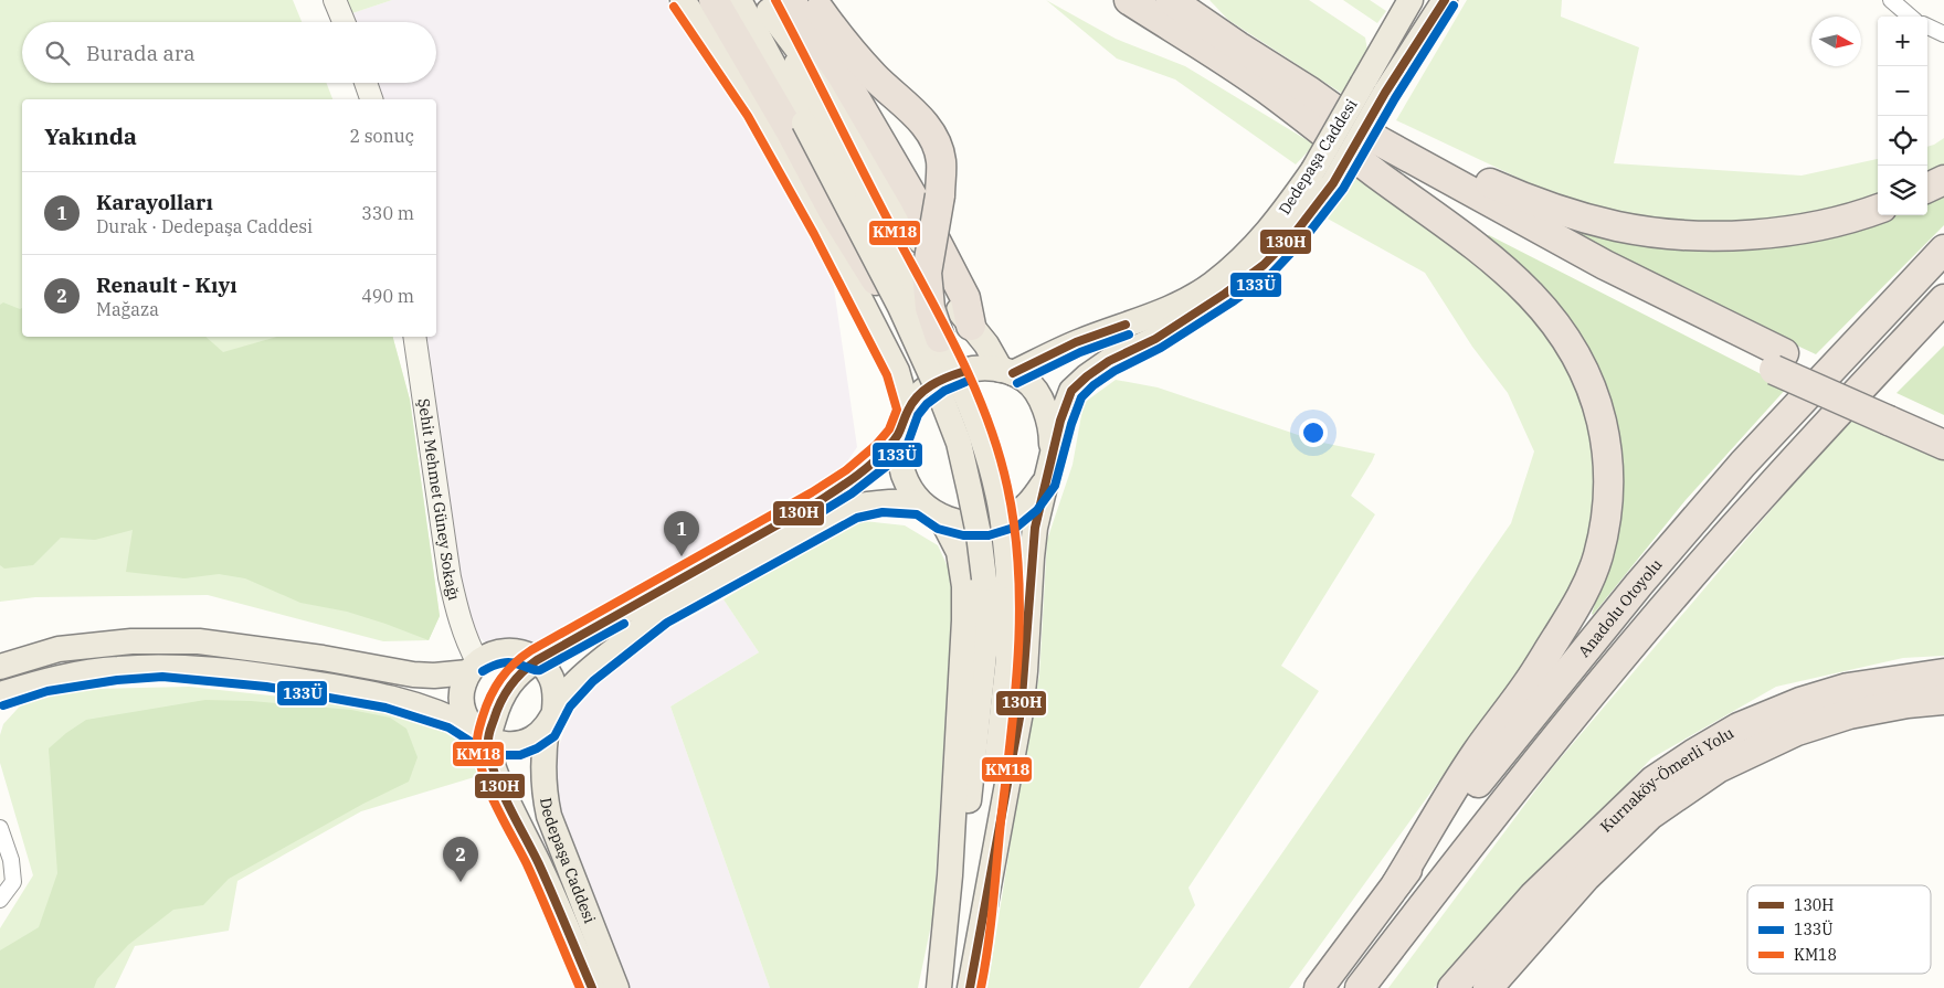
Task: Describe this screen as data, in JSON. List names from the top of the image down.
{
  "streets": {
    "highway": ["Anadolu Otoyolu", "Kurnaköy-Ömerli Yolu"],
    "main road": ["Dedepaşa Caddesi"],
    "street": ["Şehit Mehmet Güney Sokağı"]
  },
  "lines": ["transit line 130H", "transit line KM18", "transit line 133Ü"],
  "legend": ["130H", "133Ü", "KM18"],
  "north": "right",
  "page": {
    "map_buttons": ["+", "−"],
    "search": "Burada ara",
    "heading": ["Yakında", "2 sonuç"],
    "list": [
      {
        "mark": "1",
        "name": "Karayolları",
        "note": "Durak · Dedepaşa Caddesi",
        "value": "330 m"
      },
      {
        "mark": "2",
        "name": "Renault - Kıyı",
        "note": "Mağaza",
        "value": "490 m"
      }
    ],
    "pins": ["1", "2"]
  }
}
